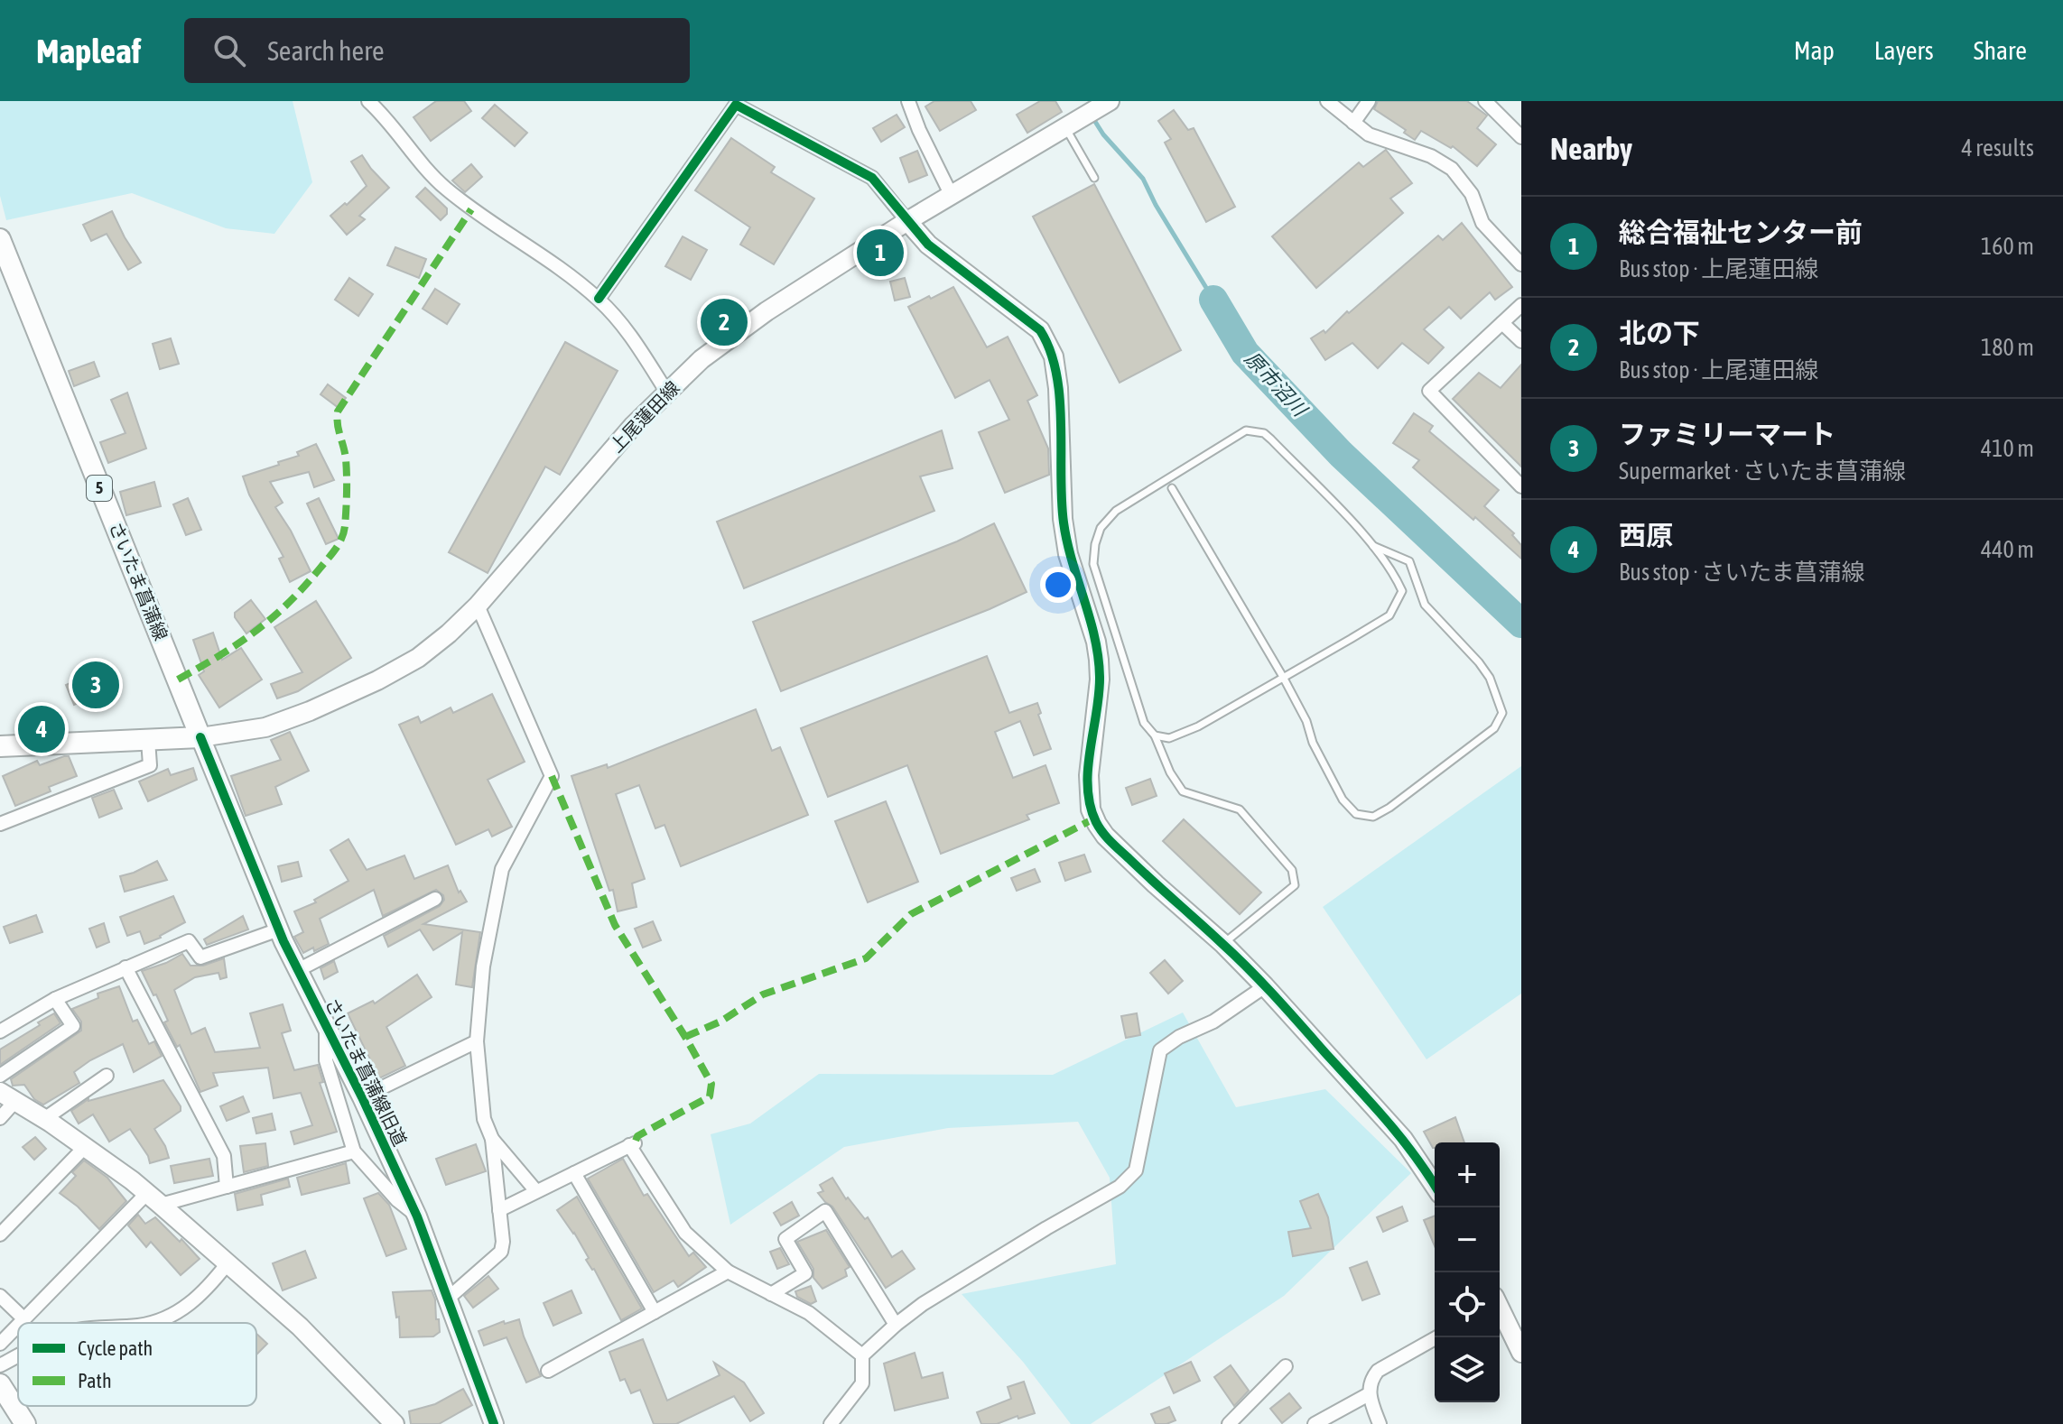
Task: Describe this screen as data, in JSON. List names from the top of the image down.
{
  "streets": {
    "main road": ["5", "さいたま菖蒲線"],
    "street": ["上尾蓮田線", "さいたま菖蒲線旧道"]
  },
  "crossings": [
    ["上尾蓮田線", "さいたま菖蒲線"],
    ["上尾蓮田線", "さいたま菖蒲線旧道"],
    ["さいたま菖蒲線", "さいたま菖蒲線旧道"]
  ],
  "water": ["原市沼川"],
  "legend": ["Cycle path", "Path"],
  "page": {
    "header": "Mapleaf",
    "search": "Search here",
    "nav": ["Map", "Layers", "Share"],
    "heading": ["Nearby", "4 results"],
    "list": [
      {
        "mark": "1",
        "name": "総合福祉センター前",
        "note": "Bus stop · 上尾蓮田線",
        "value": "160 m"
      },
      {
        "mark": "2",
        "name": "北の下",
        "note": "Bus stop · 上尾蓮田線",
        "value": "180 m"
      },
      {
        "mark": "3",
        "name": "ファミリーマート",
        "note": "Supermarket · さいたま菖蒲線",
        "value": "410 m"
      },
      {
        "mark": "4",
        "name": "西原",
        "note": "Bus stop · さいたま菖蒲線",
        "value": "440 m"
      }
    ],
    "pins": [
      "1",
      "2",
      "3",
      "4"
    ],
    "map_buttons": ["+", "−"]
  }
}
